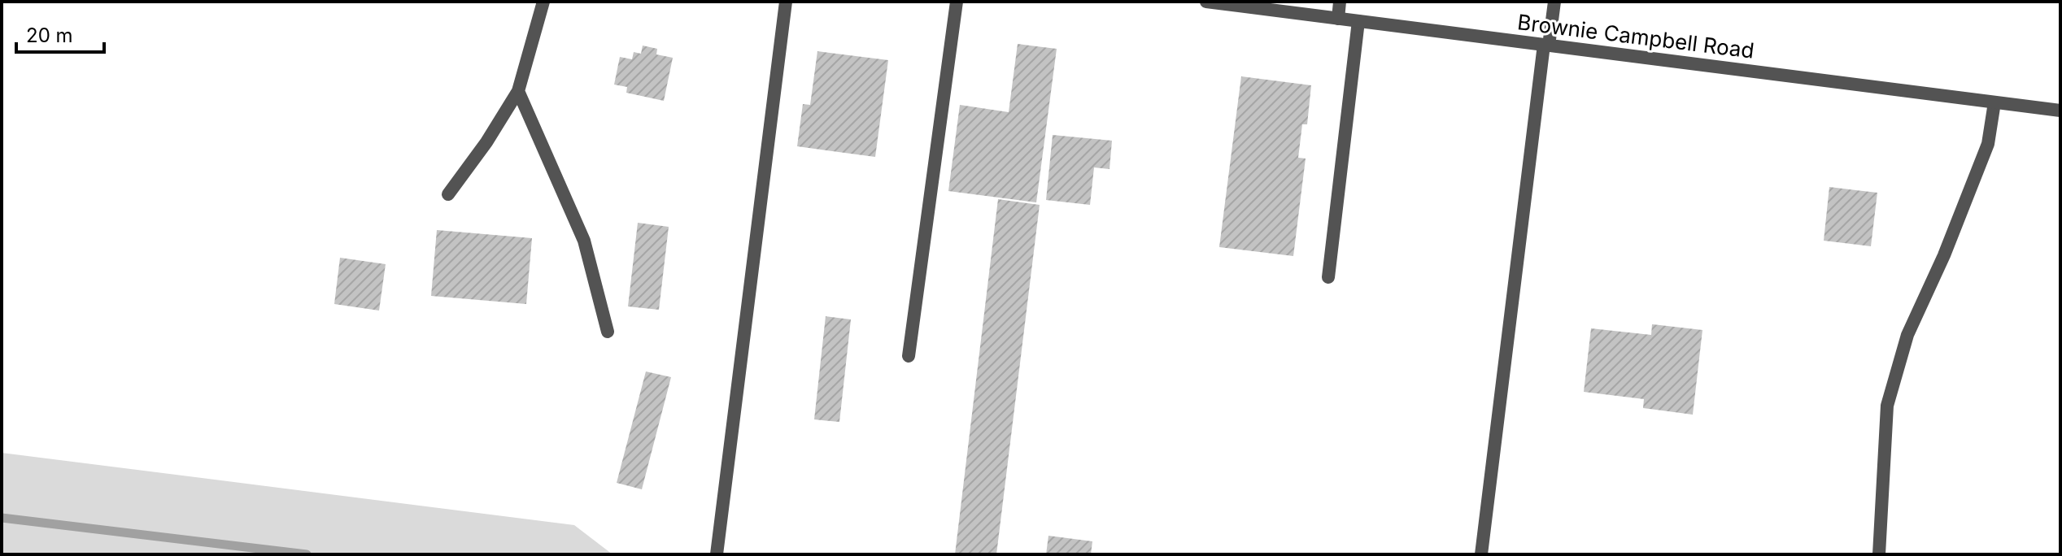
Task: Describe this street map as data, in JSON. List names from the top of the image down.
{
  "streets": {
    "street": ["Brownie Campbell Road"]
  },
  "scale_bar": "20 m"
}
